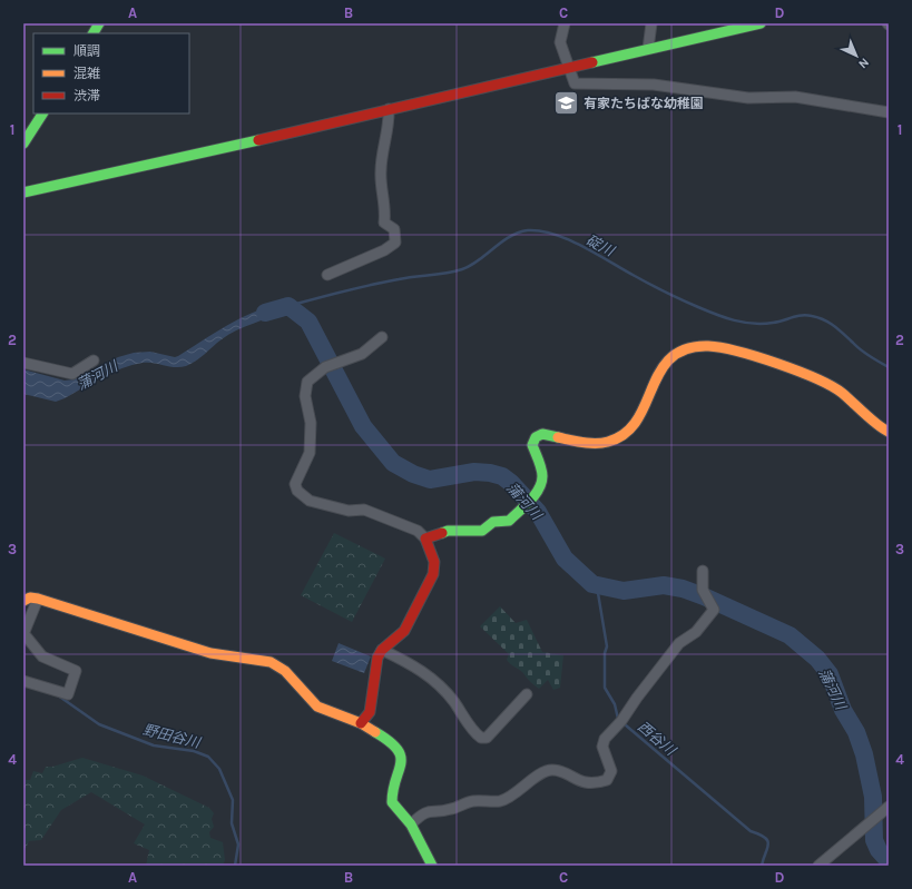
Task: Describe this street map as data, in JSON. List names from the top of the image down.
{
  "water": [
    "碇川",
    "蒲河川",
    "野田谷川",
    "西谷川"
  ],
  "places": {
    "school or university": ["有家たちばな幼稚園"]
  },
  "legend": ["順調", "混雑", "渋滞"],
  "north": "bottom right",
  "grid": {
    "columns": [
      "A",
      "B",
      "C",
      "D"
    ],
    "rows": [
      "1",
      "2",
      "3",
      "4"
    ]
  }
}
